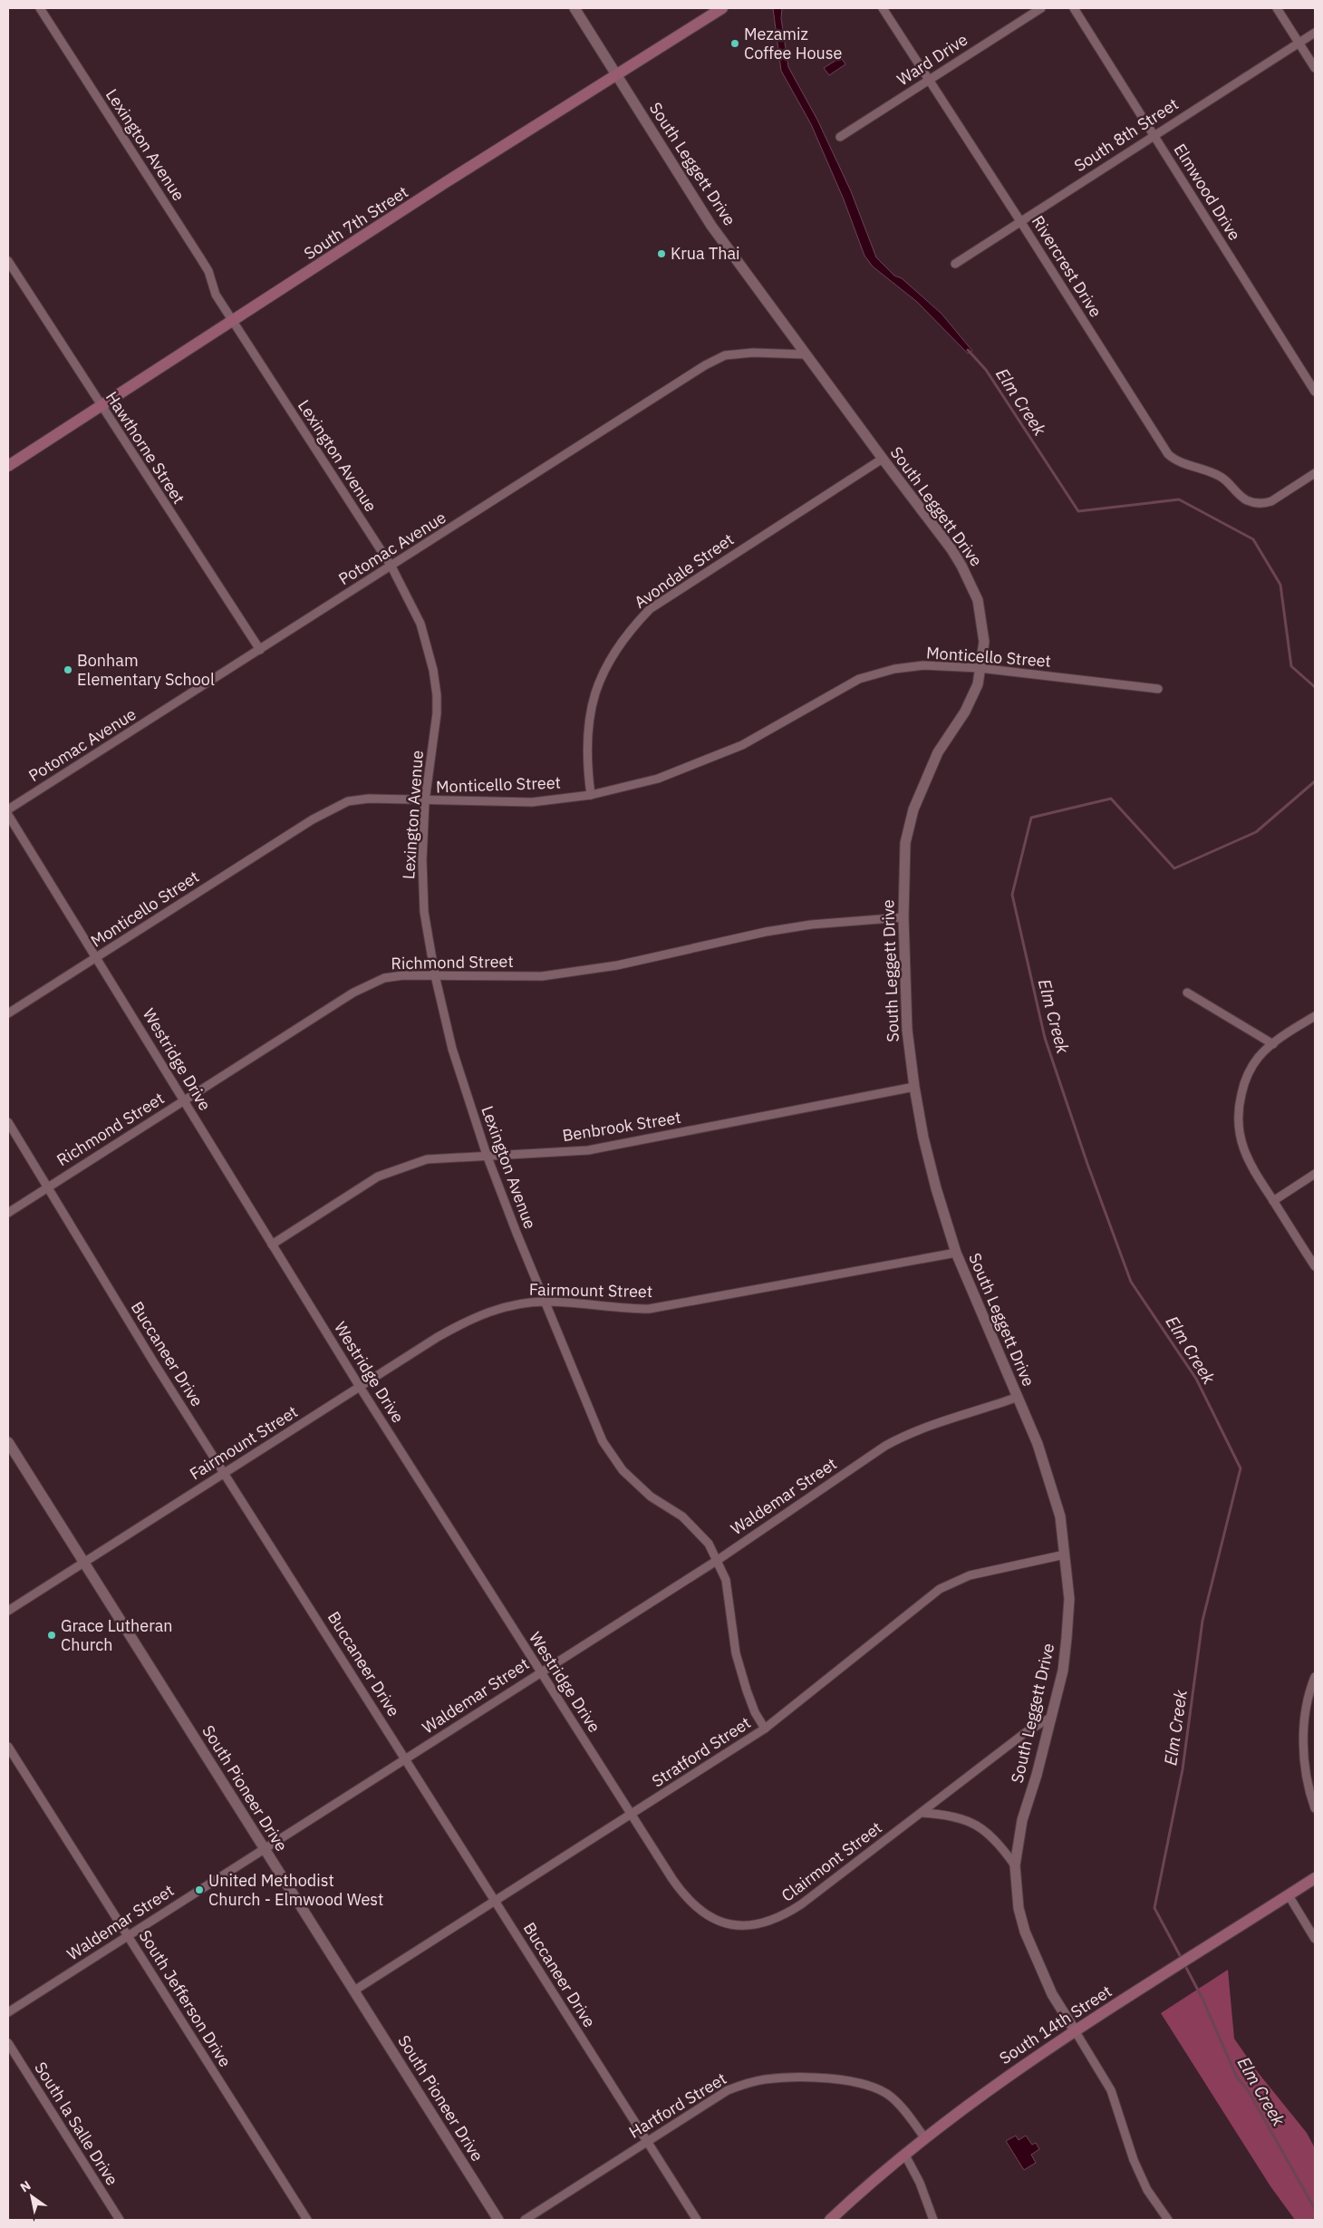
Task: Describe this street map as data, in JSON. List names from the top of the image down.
{
  "streets": {
    "main road": ["South 7th Street", "South 14th Street"],
    "street": [
      "Ward Drive",
      "South 8th Street",
      "Lexington Avenue",
      "South Leggett Drive",
      "Elmwood Drive",
      "Rivercrest Drive",
      "Hawthorne Street",
      "Potomac Avenue",
      "Avondale Street",
      "Monticello Street",
      "Richmond Street",
      "Westridge Drive",
      "Benbrook Street",
      "Fairmount Street",
      "Buccaneer Drive",
      "Waldemar Street",
      "Stratford Street",
      "South Pioneer Drive",
      "Clairmont Street",
      "South Jefferson Drive",
      "Hartford Street",
      "South la Salle Drive"
    ]
  },
  "crossings": [
    ["Ward Drive", "Rivercrest Drive"],
    ["South 8th Street", "Elmwood Drive"],
    ["South 8th Street", "Rivercrest Drive"],
    ["Lexington Avenue", "South 7th Street"],
    ["Lexington Avenue", "Potomac Avenue"],
    ["Lexington Avenue", "Monticello Street"],
    ["Lexington Avenue", "Richmond Street"],
    ["Lexington Avenue", "Benbrook Street"],
    ["Lexington Avenue", "Fairmount Street"],
    ["Lexington Avenue", "Waldemar Street"],
    ["Lexington Avenue", "Stratford Street"],
    ["South Leggett Drive", "South 7th Street"],
    ["South Leggett Drive", "Potomac Avenue"],
    ["South Leggett Drive", "Avondale Street"],
    ["South Leggett Drive", "Monticello Street"],
    ["South Leggett Drive", "Richmond Street"],
    ["South Leggett Drive", "Benbrook Street"],
    ["South Leggett Drive", "Fairmount Street"],
    ["South Leggett Drive", "Waldemar Street"],
    ["South Leggett Drive", "Stratford Street"],
    ["South Leggett Drive", "Clairmont Street"],
    ["South Leggett Drive", "South 14th Street"],
    ["South 7th Street", "Hawthorne Street"],
    ["Hawthorne Street", "Potomac Avenue"],
    ["Avondale Street", "Monticello Street"],
    ["Monticello Street", "Westridge Drive"],
    ["Richmond Street", "Westridge Drive"],
    ["Richmond Street", "Buccaneer Drive"],
    ["Westridge Drive", "Benbrook Street"],
    ["Westridge Drive", "Fairmount Street"],
    ["Westridge Drive", "Waldemar Street"],
    ["Westridge Drive", "Stratford Street"],
    ["Westridge Drive", "Clairmont Street"],
    ["Fairmount Street", "Buccaneer Drive"],
    ["Fairmount Street", "South Pioneer Drive"],
    ["Buccaneer Drive", "Waldemar Street"],
    ["Buccaneer Drive", "Stratford Street"],
    ["Buccaneer Drive", "Hartford Street"],
    ["Waldemar Street", "South Pioneer Drive"],
    ["Waldemar Street", "South Jefferson Drive"],
    ["Stratford Street", "South Pioneer Drive"],
    ["South 14th Street", "Hartford Street"]
  ],
  "water": ["Elm Creek"],
  "places": [
    "Mezamiz Coffee House",
    "Krua Thai",
    "Bonham Elementary School",
    "Grace Lutheran Church",
    "United Methodist Church - Elmwood West"
  ],
  "north": "top left"
}
